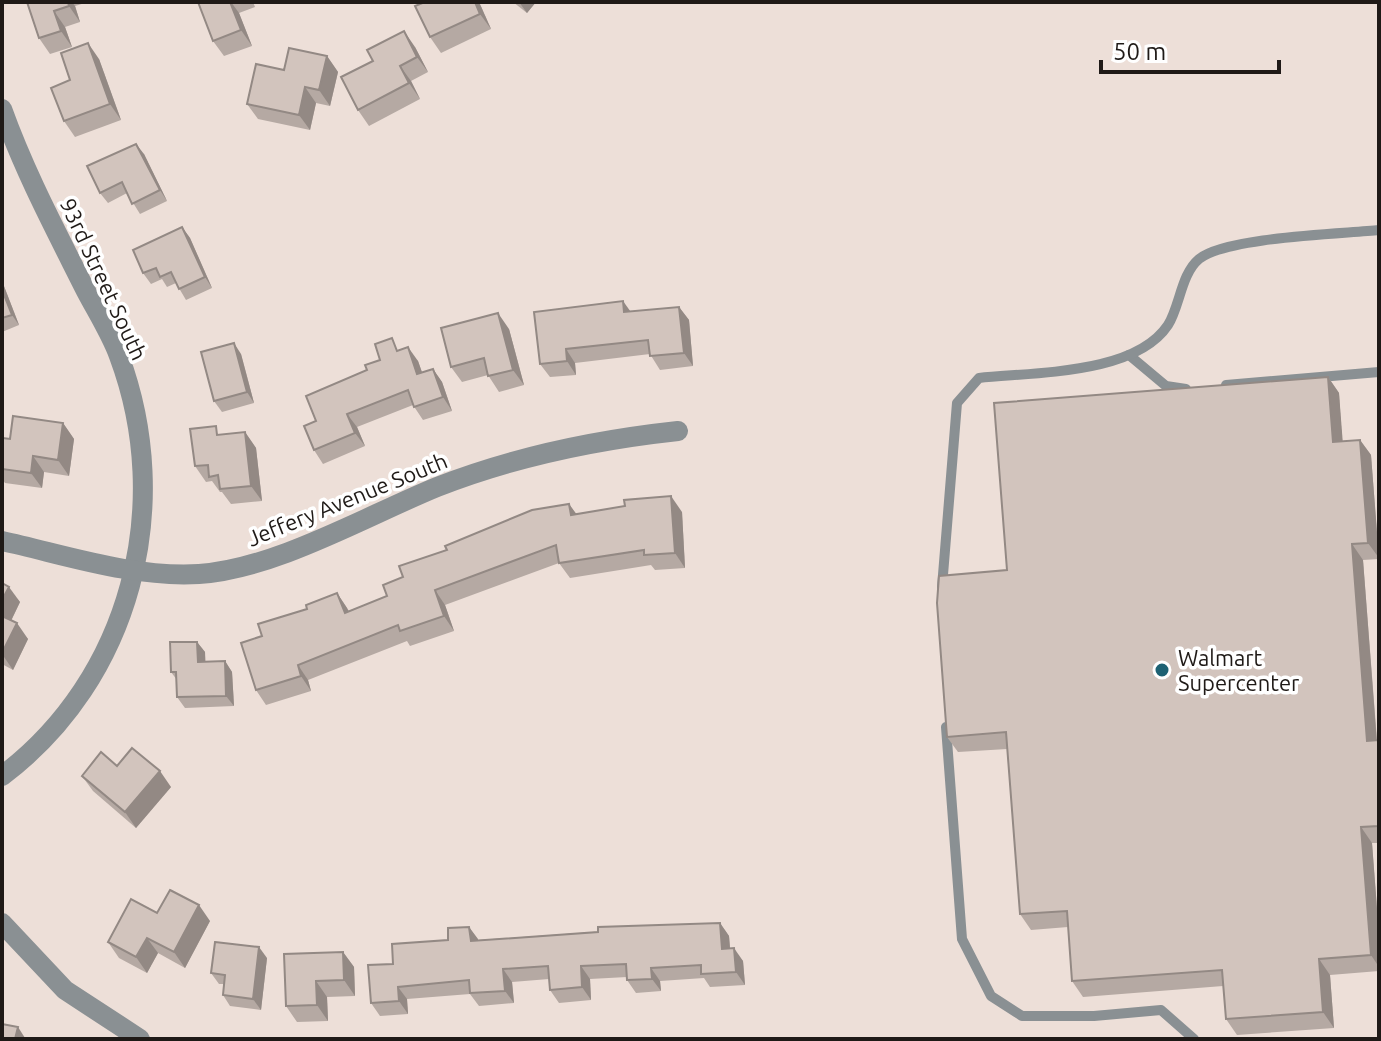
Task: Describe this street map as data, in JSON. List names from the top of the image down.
{
  "streets": {
    "street": ["93rd Street South", "Jeffery Avenue South"]
  },
  "crossings": [
    ["93rd Street South", "Jeffery Avenue South"]
  ],
  "places": ["Walmart Supercenter"],
  "scale_bar": "50 m"
}
